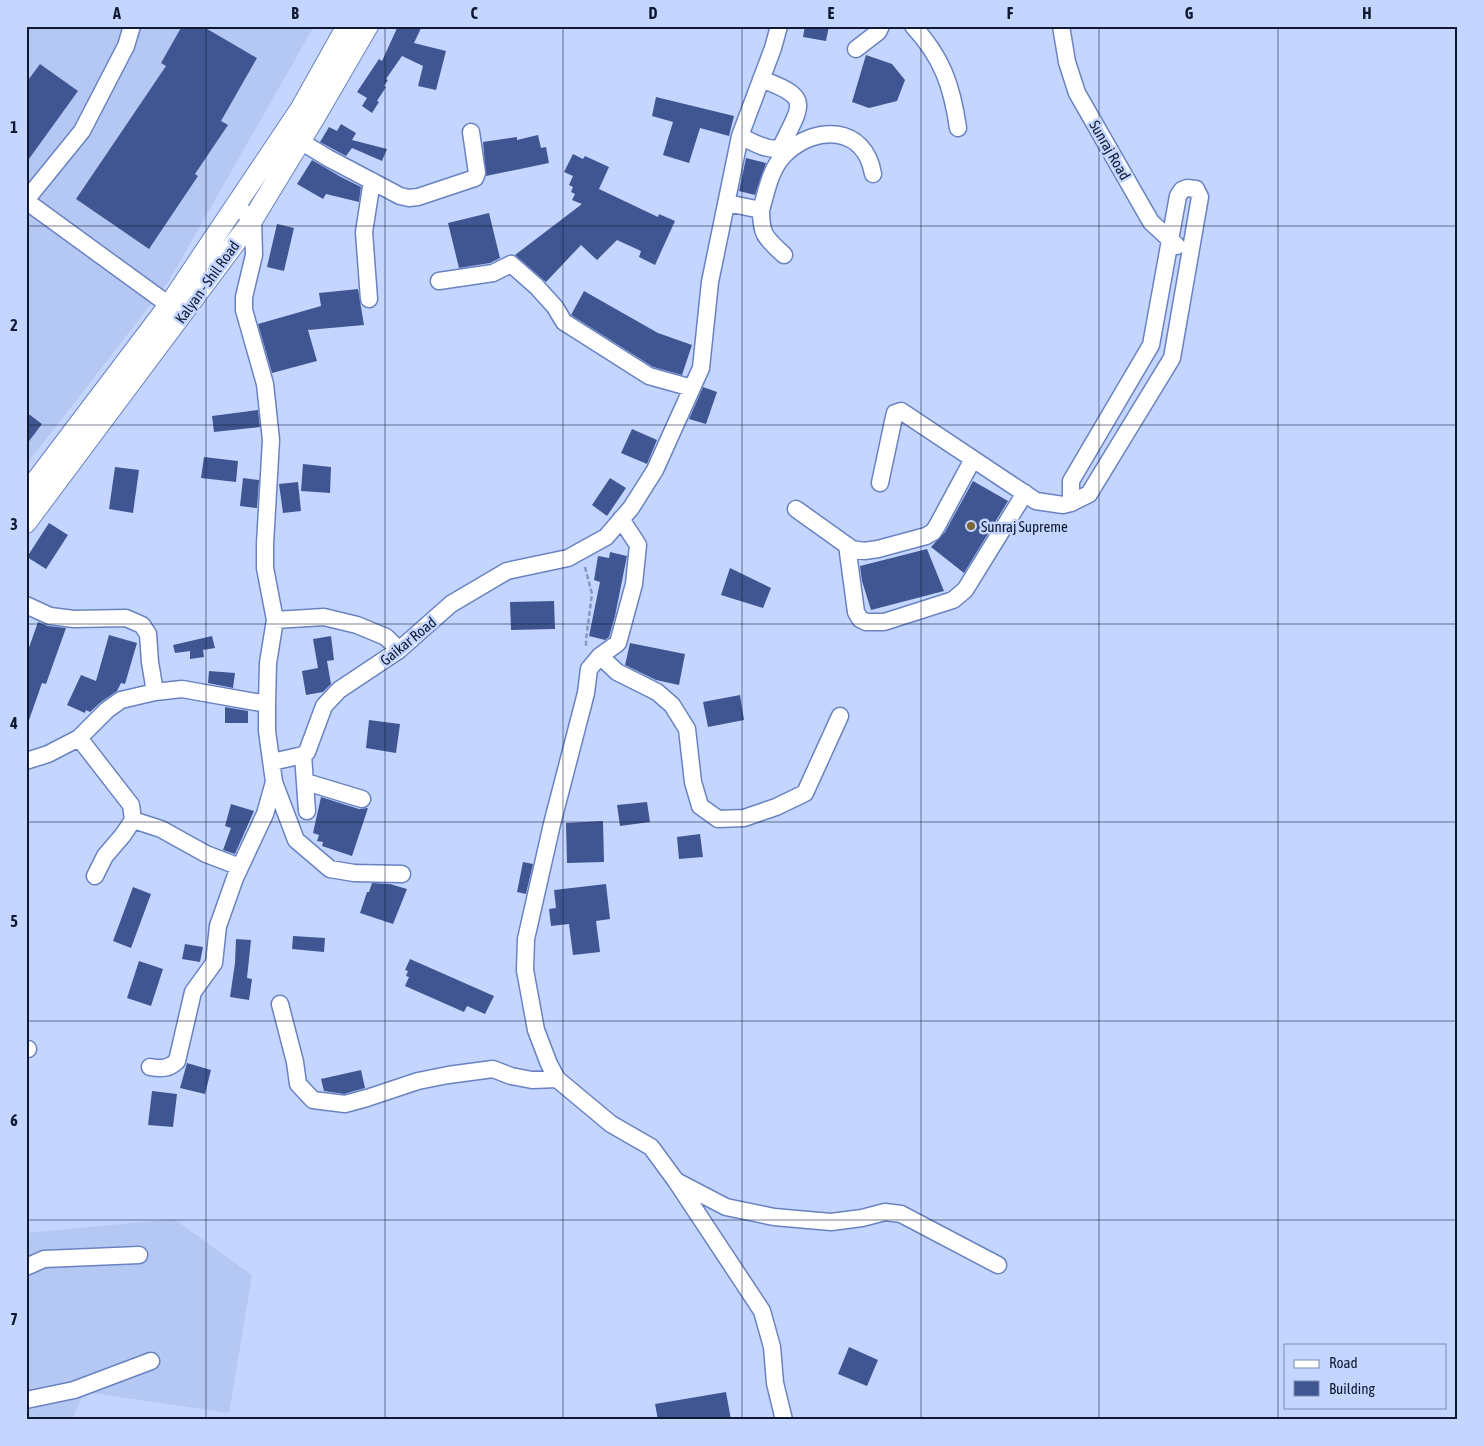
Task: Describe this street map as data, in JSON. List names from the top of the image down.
{
  "streets": {
    "main road": ["Kalyan - Shil Road"],
    "street": ["Sunraj Road", "Gaikar Road"]
  },
  "places": ["Sunraj Supreme"],
  "legend": ["Road", "Building"],
  "grid": {
    "columns": [
      "A",
      "B",
      "C",
      "D",
      "E",
      "F",
      "G",
      "H"
    ],
    "rows": [
      "1",
      "2",
      "3",
      "4",
      "5",
      "6",
      "7"
    ]
  }
}
